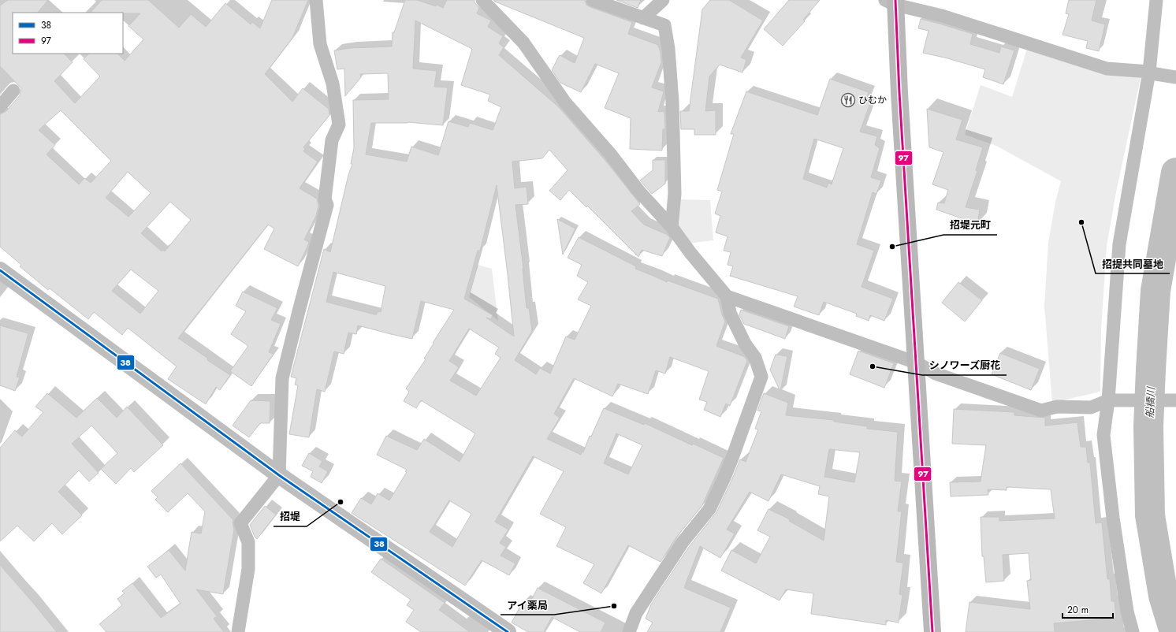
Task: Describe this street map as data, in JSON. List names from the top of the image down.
{
  "water": ["船橋川"],
  "places": {
    "restaurant": ["ひむか"],
    "other": [
      "招提共同墓地",
      "招堤元町",
      "シノワーズ厨花",
      "招堤",
      "アイ薬局"
    ]
  },
  "lines": ["transit line 97", "transit line 38"],
  "legend": ["38", "97"],
  "scale_bar": "20 m"
}
